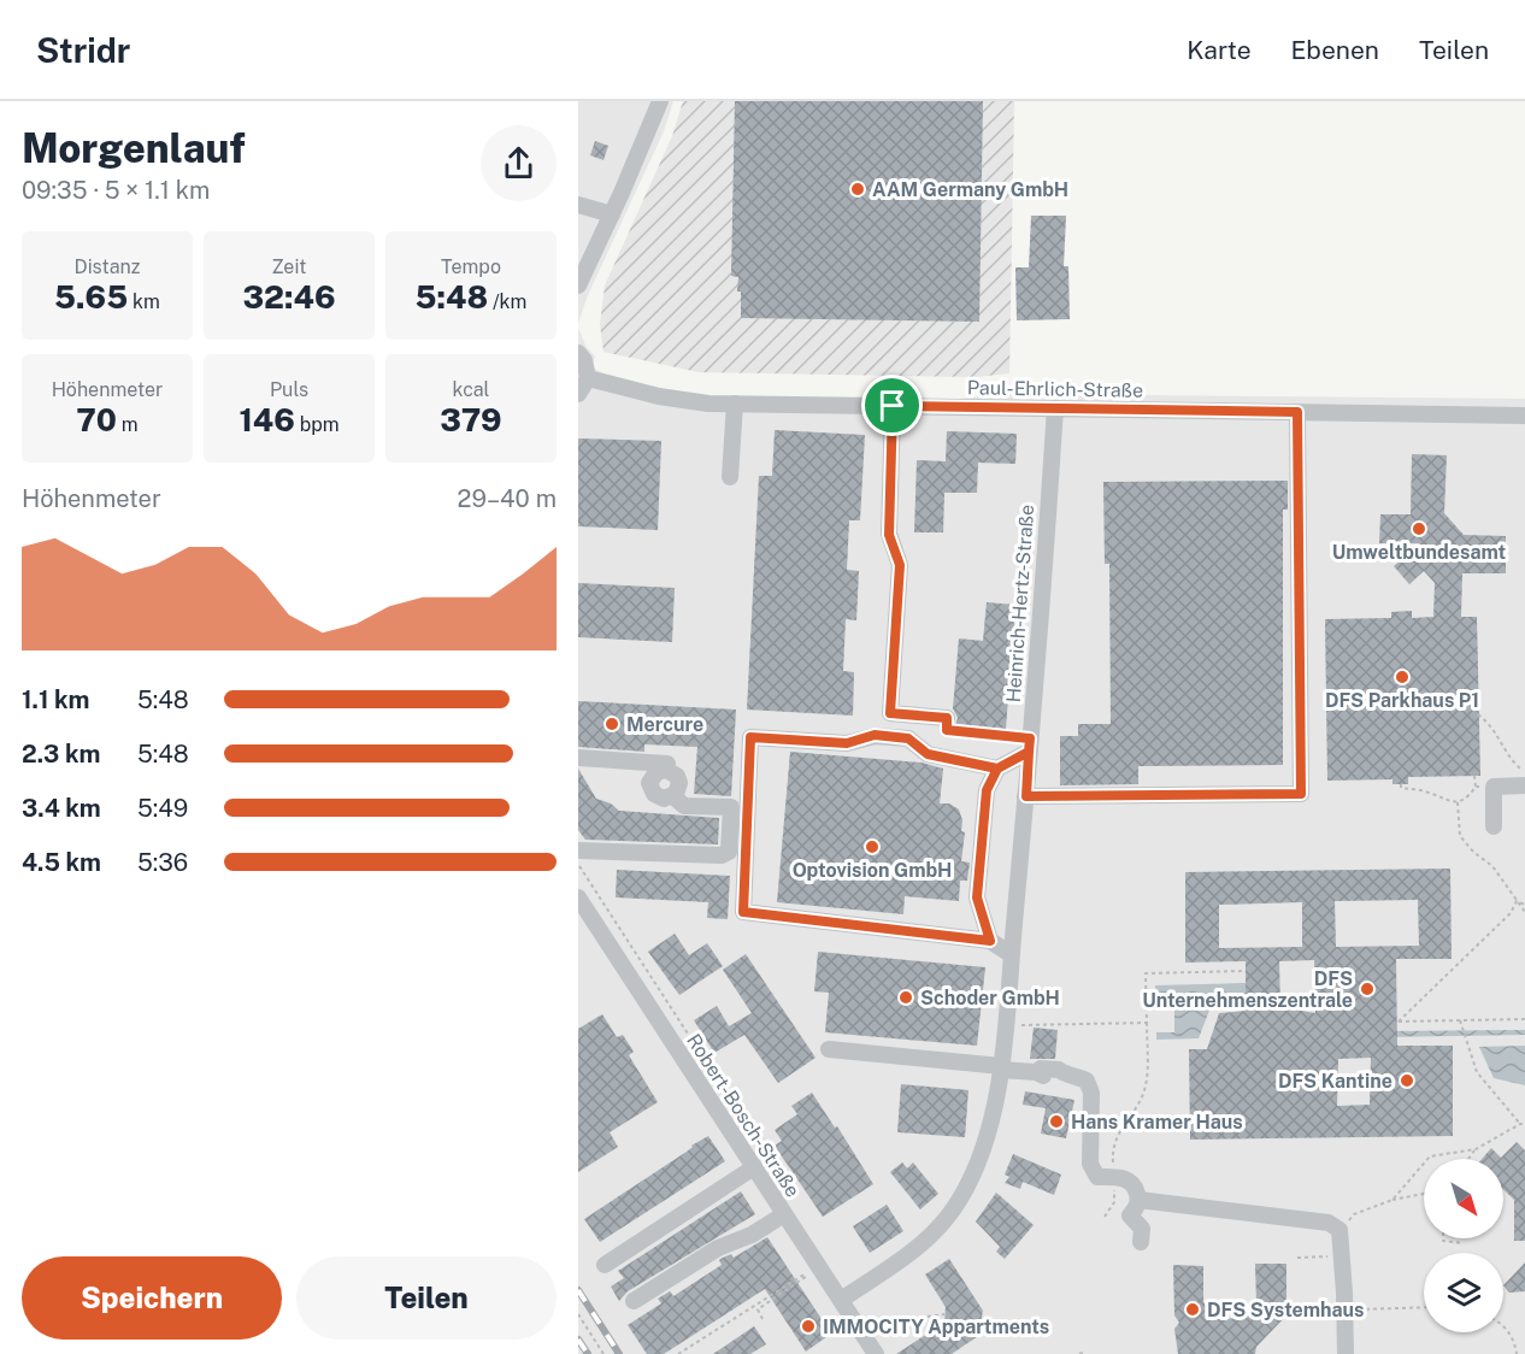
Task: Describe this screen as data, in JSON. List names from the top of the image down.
{
  "streets": {
    "street": ["Paul-Ehrlich-Straße", "Heinrich-Hertz-Straße", "Robert-Bosch-Straße"]
  },
  "crossings": [
    ["Paul-Ehrlich-Straße", "Heinrich-Hertz-Straße"],
    ["Heinrich-Hertz-Straße", "Robert-Bosch-Straße"]
  ],
  "places": [
    "AAM Germany GmbH",
    "Umweltbundesamt",
    "DFS Parkhaus P1",
    "Mercure",
    "Optovision GmbH",
    "DFS Unternehmenszentrale",
    "Schoder GmbH",
    "DFS Kantine",
    "Hans Kramer Haus",
    "DFS Systemhaus",
    "IMMOCITY Appartments"
  ],
  "north": "bottom right",
  "page": {
    "header": "Stridr",
    "nav": ["Karte", "Ebenen", "Teilen"],
    "heading": ["Morgenlauf", "09:35 · 5 × 1.1 km"],
    "stats": [
      ["Distanz", "5.65 km"],
      ["Zeit", "32:46"],
      ["Tempo", "5:48 /km"],
      ["Höhenmeter", "70 m"],
      ["Puls", "146 bpm"],
      ["kcal", "379"]
    ],
    "chart": ["Höhenmeter", "29–40 m"],
    "list": [
      {
        "name": "1.1 km",
        "note": "5:48"
      },
      {
        "name": "2.3 km",
        "note": "5:48"
      },
      {
        "name": "3.4 km",
        "note": "5:49"
      },
      {
        "name": "4.5 km",
        "note": "5:36"
      }
    ],
    "buttons": ["Speichern", "Teilen"]
  }
}
